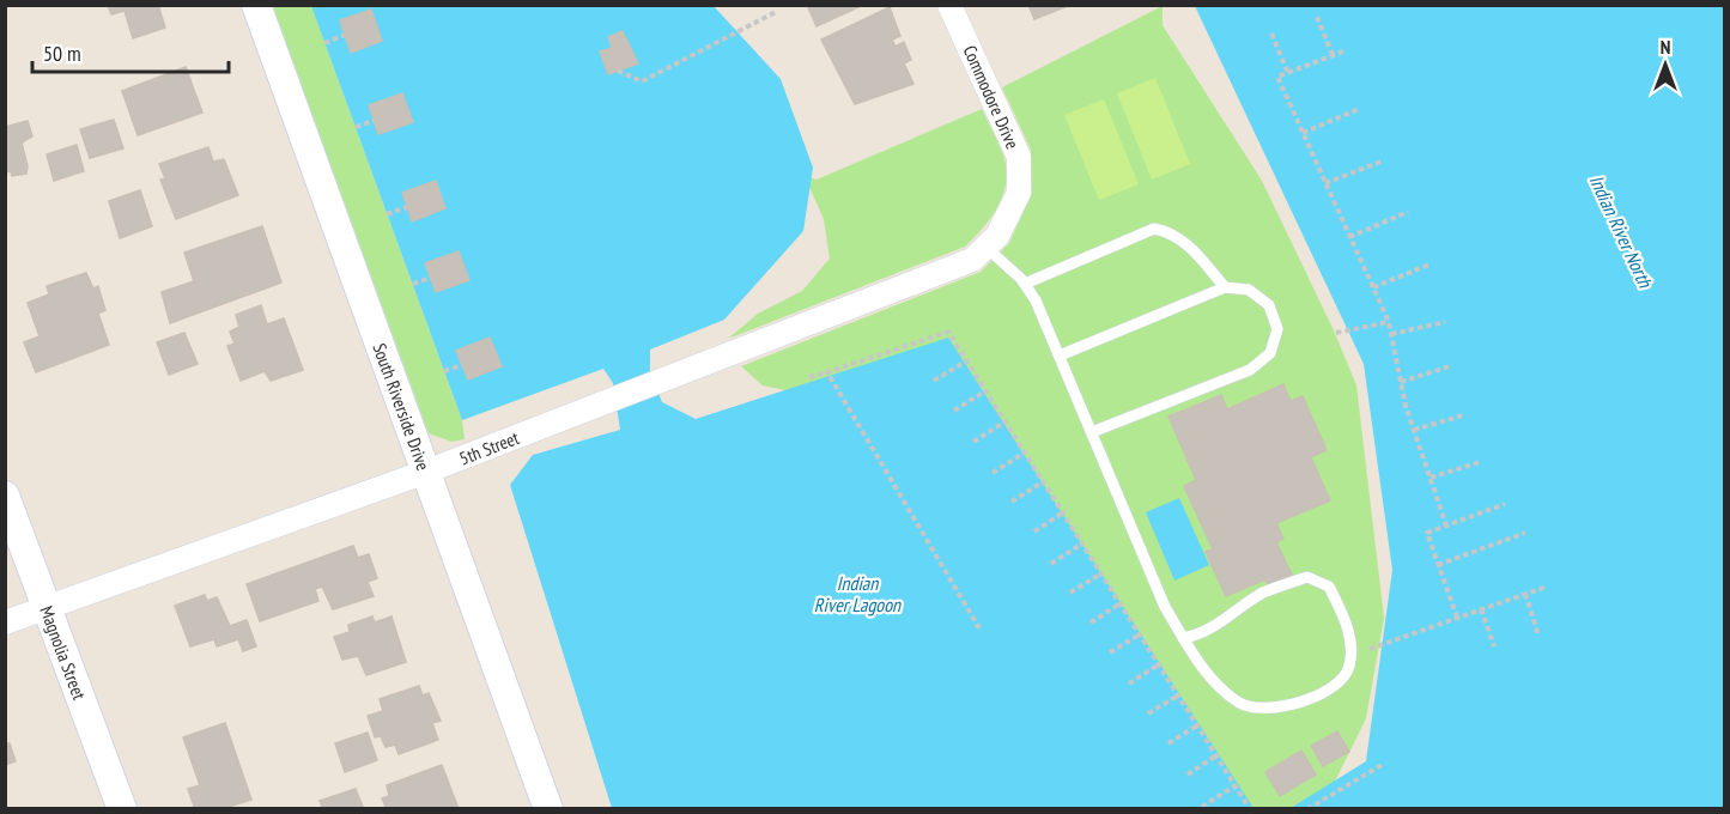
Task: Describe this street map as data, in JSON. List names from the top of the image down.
{
  "streets": {
    "street": [
      "Commodore Drive",
      "South Riverside Drive",
      "5th Street",
      "Magnolia Street"
    ]
  },
  "crossings": [
    ["Commodore Drive", "5th Street"],
    ["South Riverside Drive", "5th Street"],
    ["5th Street", "Magnolia Street"]
  ],
  "water": ["Indian River North", "Indian River Lagoon"],
  "scale_bar": "50 m",
  "north": "top"
}
